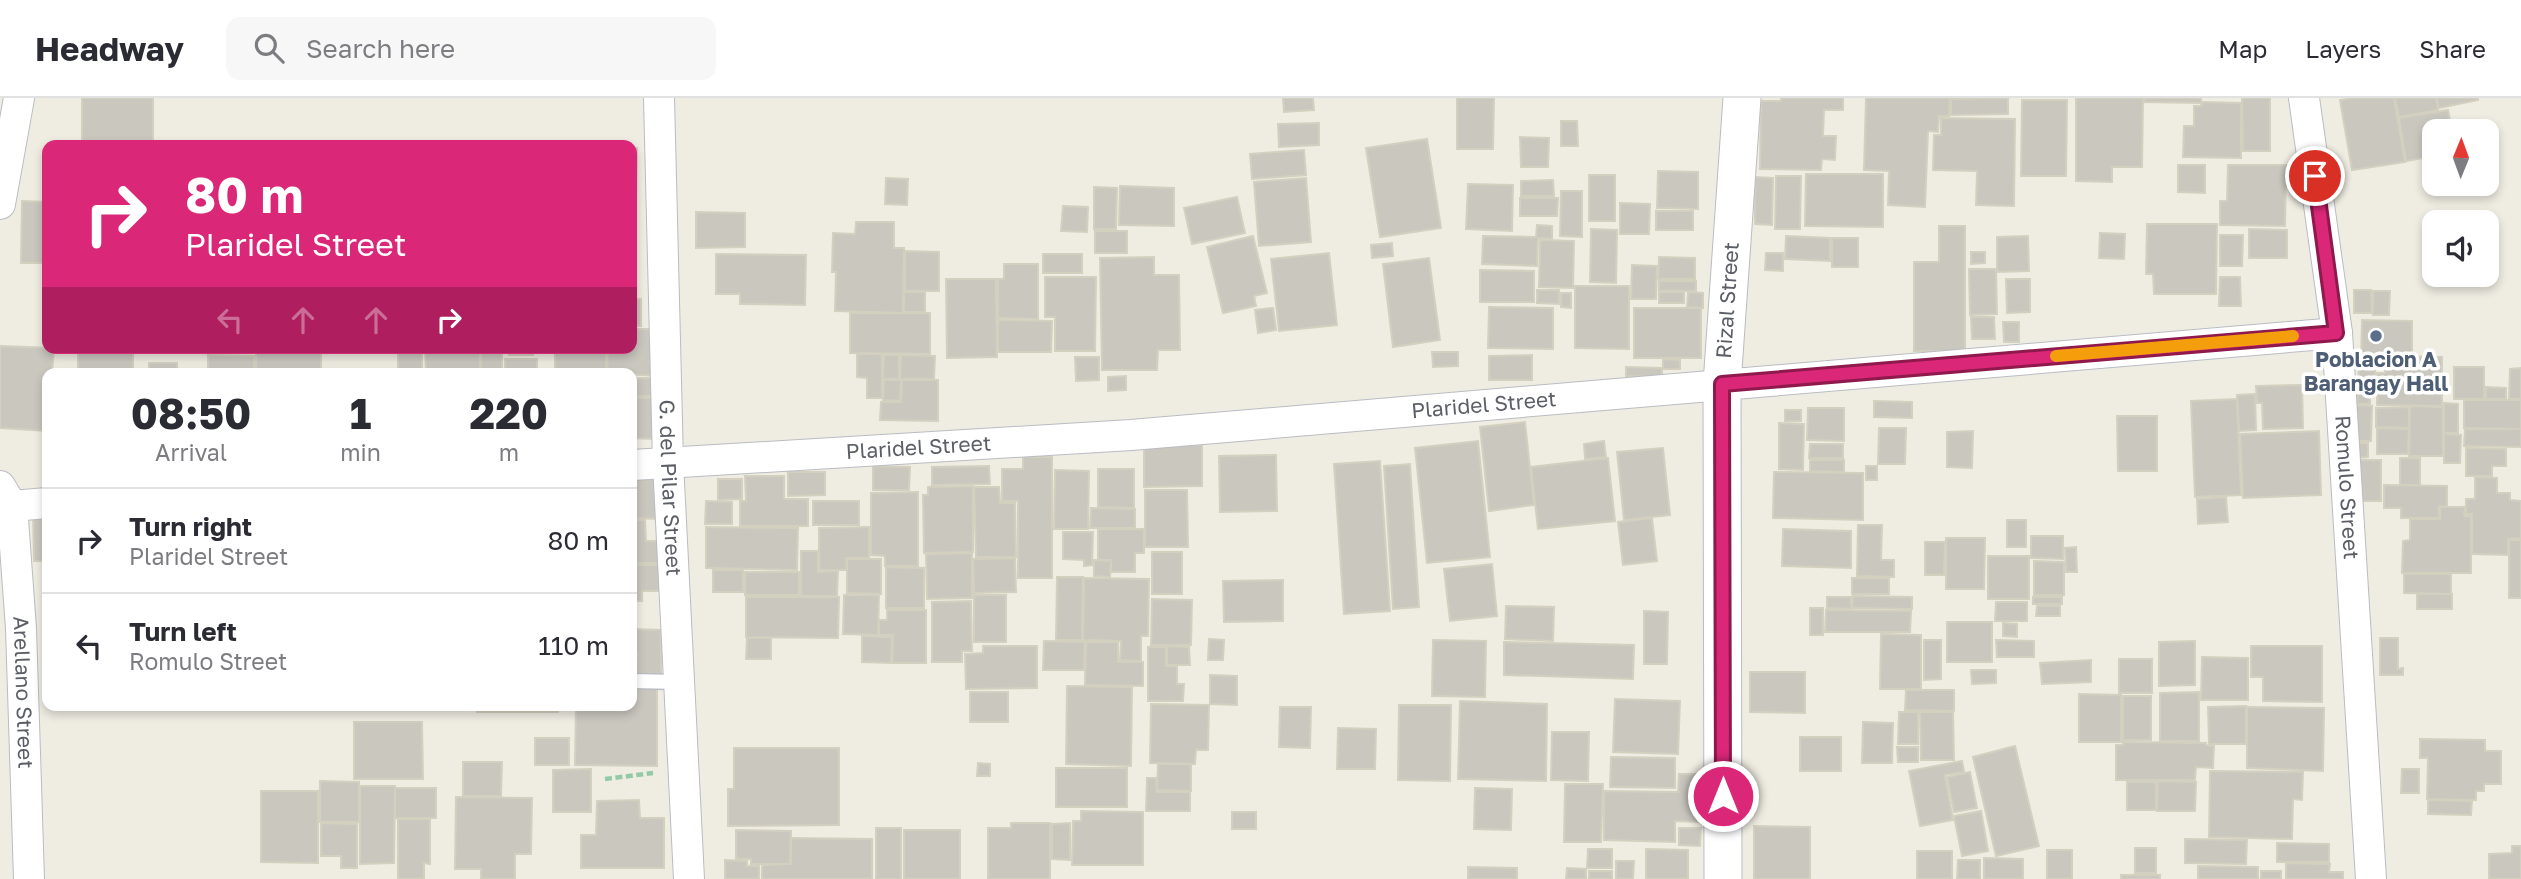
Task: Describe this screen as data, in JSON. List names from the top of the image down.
{
  "streets": {
    "street": [
      "Rizal Street",
      "Plaridel Street",
      "Romulo Street",
      "G. del Pilar Street",
      "Arellano Street"
    ]
  },
  "crossings": [
    ["Rizal Street", "Plaridel Street"],
    ["Plaridel Street", "Romulo Street"],
    ["Plaridel Street", "G. del Pilar Street"]
  ],
  "places": ["Poblacion A Barangay Hall"],
  "north": "top",
  "page": {
    "header": "Headway",
    "search": "Search here",
    "nav": ["Map", "Layers", "Share"],
    "turn": ["80 m", "Plaridel Street"],
    "eta": [
      "08:50",
      "Arrival",
      "1",
      "min",
      "220",
      "m"
    ],
    "list": [
      {
        "name": "Turn right",
        "note": "Plaridel Street",
        "value": "80 m"
      },
      {
        "name": "Turn left",
        "note": "Romulo Street",
        "value": "110 m"
      }
    ]
  }
}
